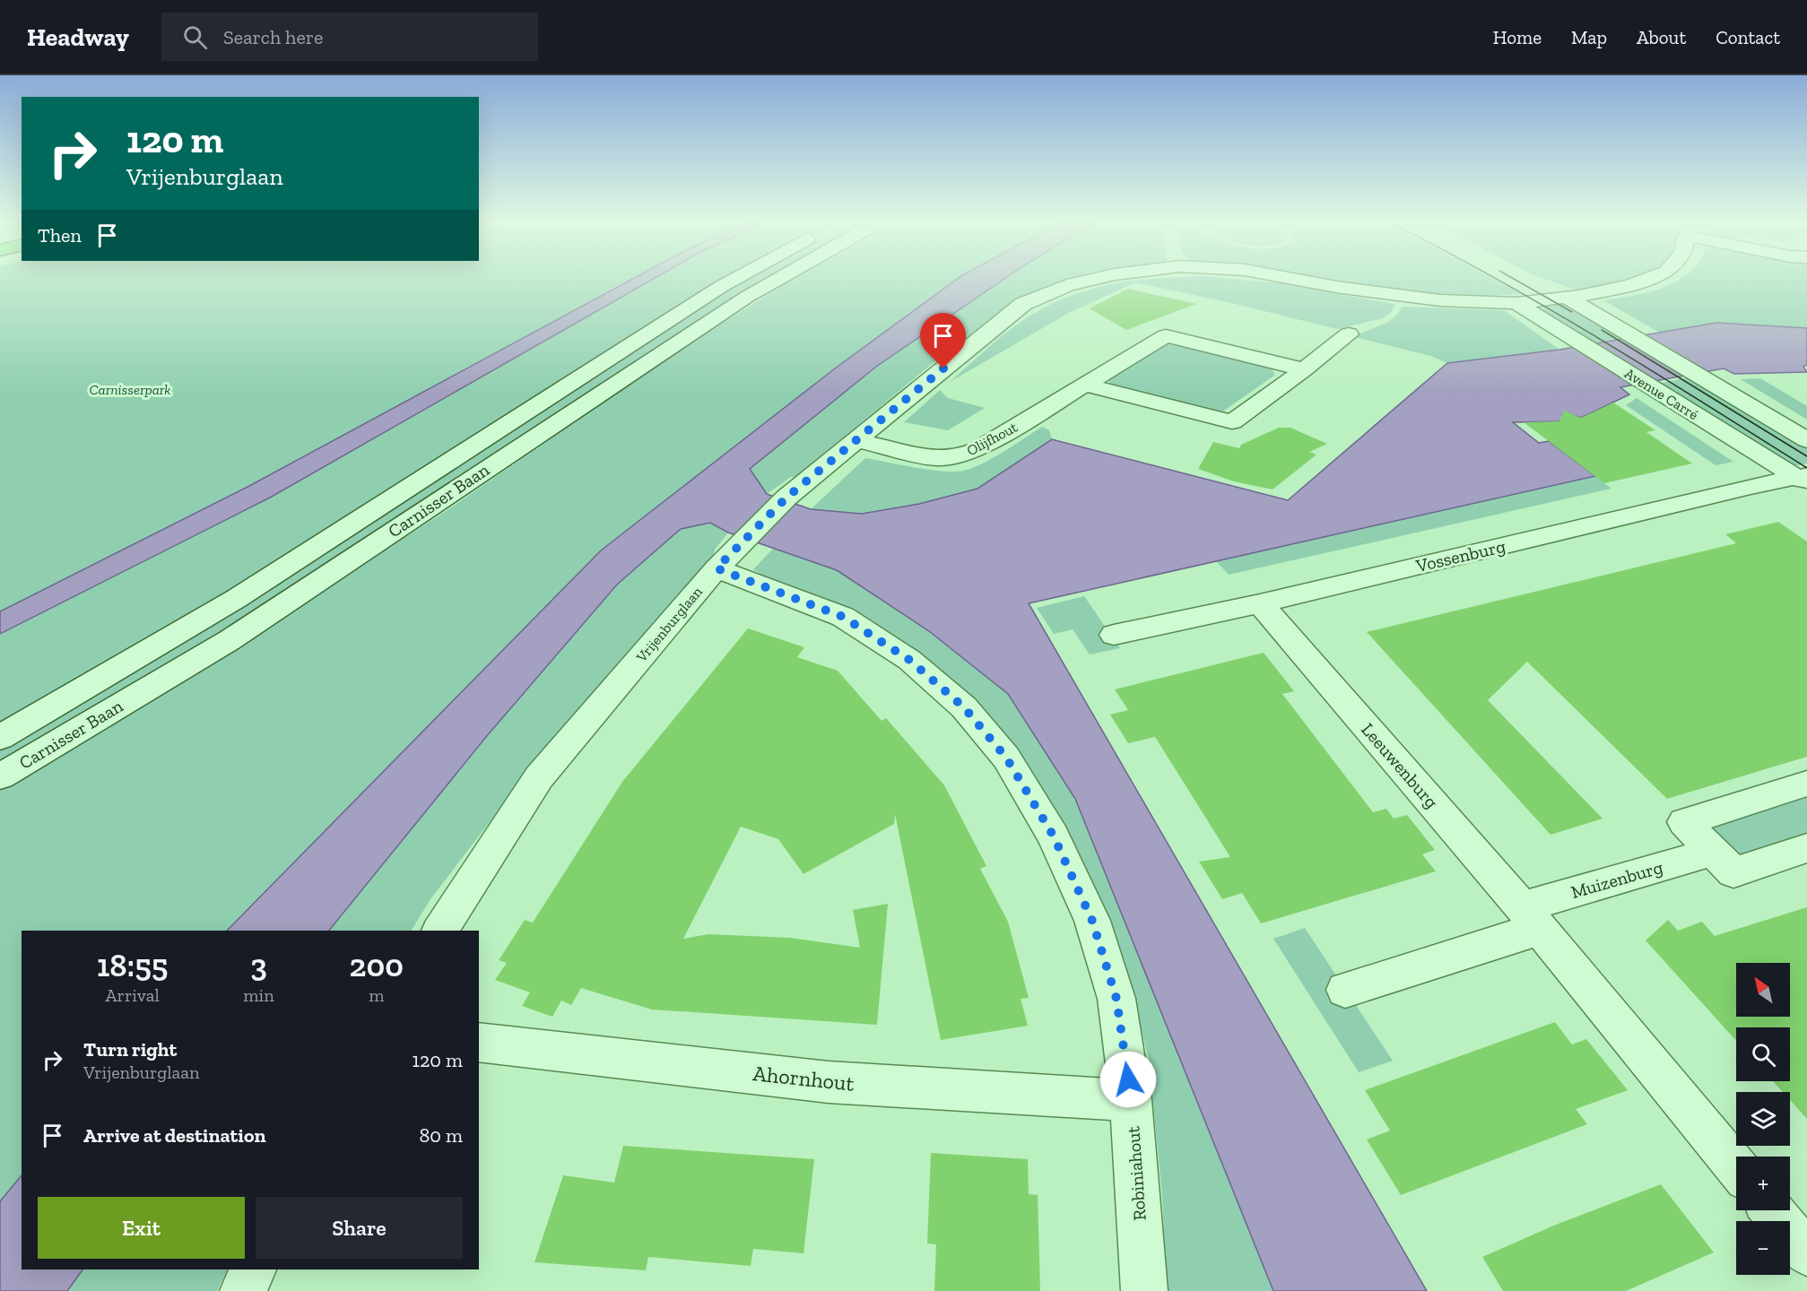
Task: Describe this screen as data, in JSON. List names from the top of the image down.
{
  "streets": {
    "street": [
      "Avenue Carré",
      "Olijfhout",
      "Carnisser Baan",
      "Vossenburg",
      "Vrijenburglaan",
      "Leeuwenburg",
      "Muizenburg",
      "Ahornhout",
      "Robiniahout"
    ]
  },
  "crossings": [
    ["Avenue Carré", "Vossenburg"],
    ["Avenue Carré", "Vrijenburglaan"],
    ["Olijfhout", "Vrijenburglaan"],
    ["Vossenburg", "Leeuwenburg"],
    ["Vrijenburglaan", "Robiniahout"],
    ["Leeuwenburg", "Muizenburg"],
    ["Ahornhout", "Robiniahout"]
  ],
  "parks": ["Carnisserpark"],
  "north": "top left",
  "page": {
    "header": "Headway",
    "search": "Search here",
    "nav": [
      "Home",
      "Map",
      "About",
      "Contact"
    ],
    "turn": ["120 m", "Vrijenburglaan"],
    "then": "Then",
    "eta": [
      "18:55",
      "Arrival",
      "3",
      "min",
      "200",
      "m"
    ],
    "map_buttons": ["+", "−"],
    "list": [
      {
        "name": "Turn right",
        "note": "Vrijenburglaan",
        "value": "120 m"
      },
      {
        "name": "Arrive at destination",
        "value": "80 m"
      }
    ],
    "buttons": ["Exit", "Share"]
  }
}
